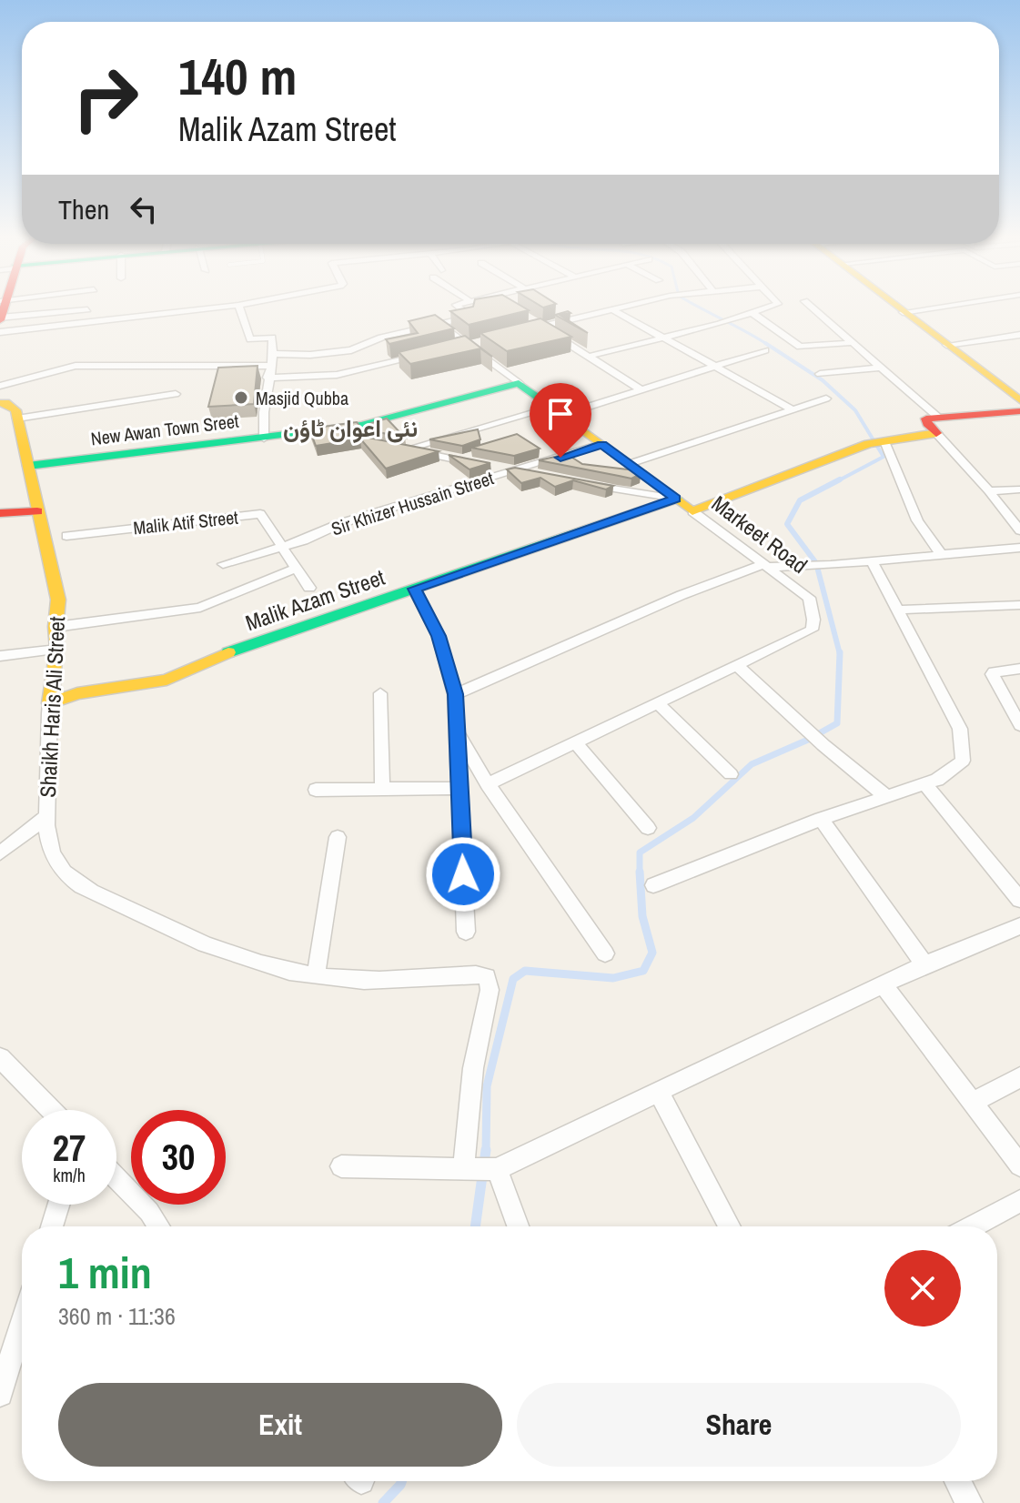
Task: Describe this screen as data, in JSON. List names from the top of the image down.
{
  "streets": {
    "street": [
      "New Awan Town Sreet",
      "Sir Khizer Hussain Street",
      "Malik Atif Street",
      "Markeet Road",
      "Malik Azam Street",
      "Shaikh Haris Ali Street"
    ]
  },
  "crossings": [
    ["New Awan Town Sreet", "Markeet Road"],
    ["New Awan Town Sreet", "Shaikh Haris Ali Street"],
    ["Sir Khizer Hussain Street", "Malik Atif Street"],
    ["Sir Khizer Hussain Street", "Markeet Road"],
    ["Markeet Road", "Malik Azam Street"],
    ["Malik Azam Street", "Shaikh Haris Ali Street"]
  ],
  "districts": ["نئی اعوان ٹاؤن"],
  "places": ["Masjid Qubba"],
  "page": {
    "turn": ["140 m", "Malik Azam Street"],
    "then": "Then",
    "speed": "27 km/h",
    "limit": "30",
    "heading": ["1 min", "360 m · 11:36"],
    "buttons": ["Exit", "Share"]
  }
}
